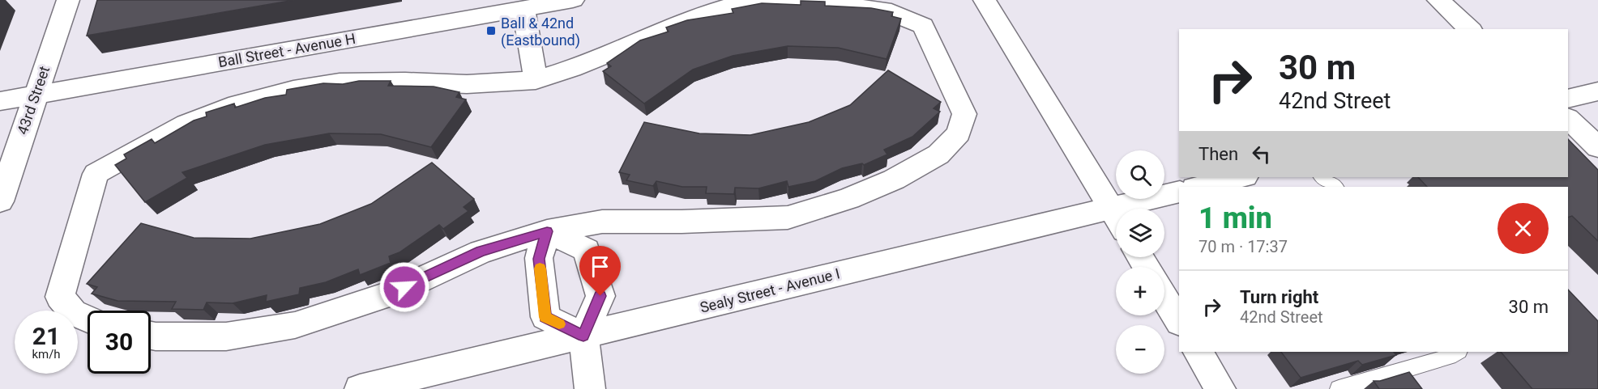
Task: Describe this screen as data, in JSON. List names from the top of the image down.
{
  "streets": {
    "street": ["Ball Street - Avenue H", "43rd Street", "Sealy Street - Avenue I"]
  },
  "crossings": [
    ["Ball Street - Avenue H", "43rd Street"]
  ],
  "places": {
    "transit": ["Ball & 42nd (Eastbound)"]
  },
  "page": {
    "turn": ["30 m", "42nd Street"],
    "then": "Then",
    "map_buttons": ["+", "−"],
    "heading": ["1 min", "70 m · 17:37"],
    "list": [
      {
        "name": "Turn right",
        "note": "42nd Street",
        "value": "30 m"
      }
    ],
    "speed": "21 km/h",
    "limit": "30"
  }
}
